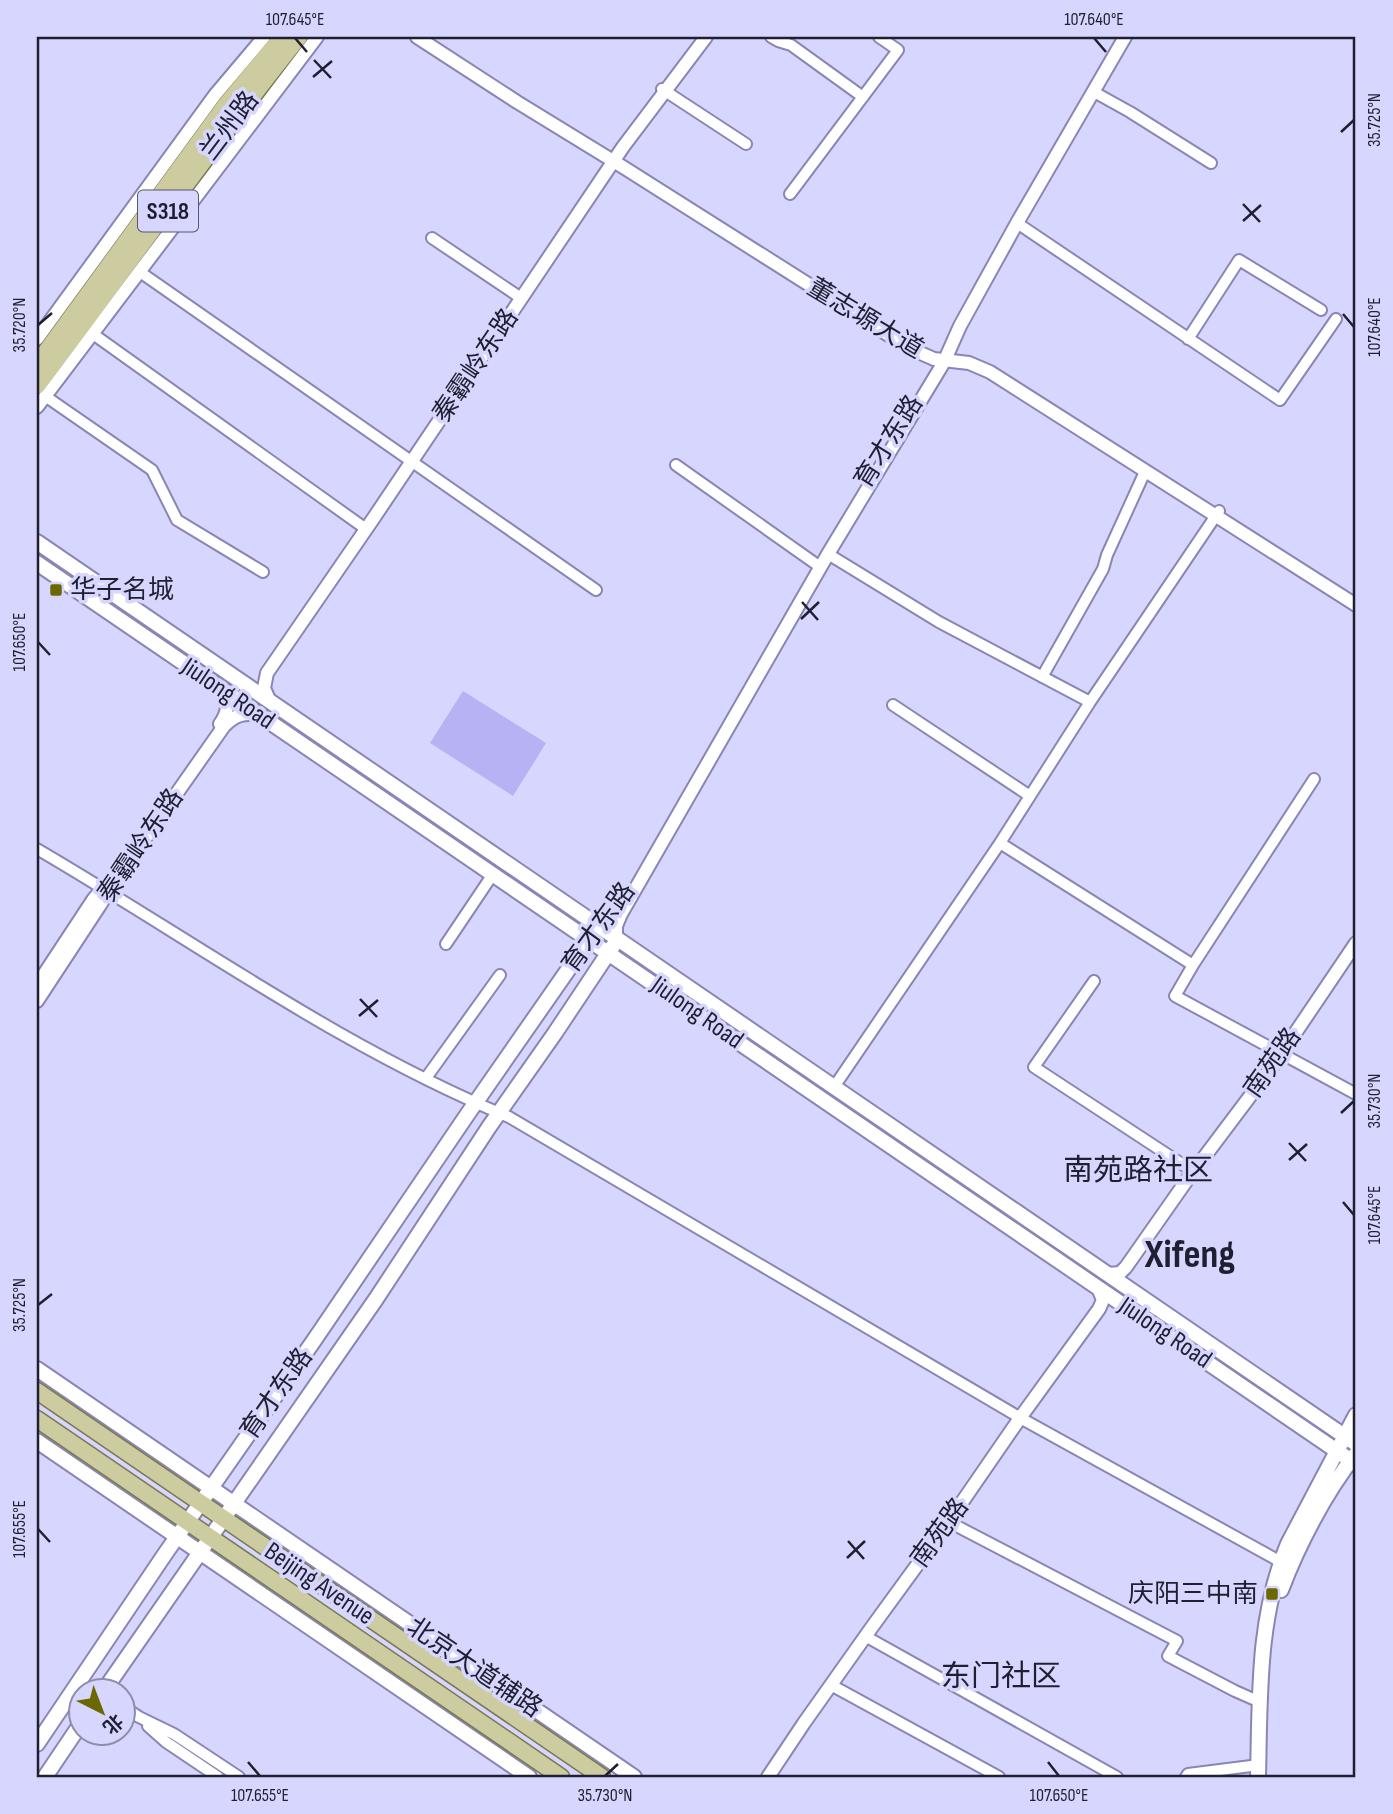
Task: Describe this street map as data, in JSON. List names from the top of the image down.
{
  "streets": {
    "main road": [
      "兰州路",
      "S318",
      "育才东路",
      "Jiulong Road",
      "Beijing Avenue",
      "北京大道辅路"
    ],
    "street": ["董志塬大道", "秦霸岭东路", "南苑路"]
  },
  "crossings": [
    ["董志塬大道", "秦霸岭东路"],
    ["董志塬大道", "育才东路"],
    ["秦霸岭东路", "Jiulong Road"],
    ["育才东路", "Jiulong Road"],
    ["育才东路", "Beijing Avenue"],
    ["育才东路", "北京大道辅路"],
    ["Jiulong Road", "南苑路"]
  ],
  "districts": ["南苑路社区", "Xifeng", "东门社区"],
  "places": {
    "transit": ["华子名城", "庆阳三中南"]
  },
  "north": "bottom right",
  "coordinates": [
    "107.645°E",
    "107.640°E",
    "35.725°N",
    "35.720°N",
    "107.650°E",
    "35.730°N",
    "107.655°E"
  ]
}
